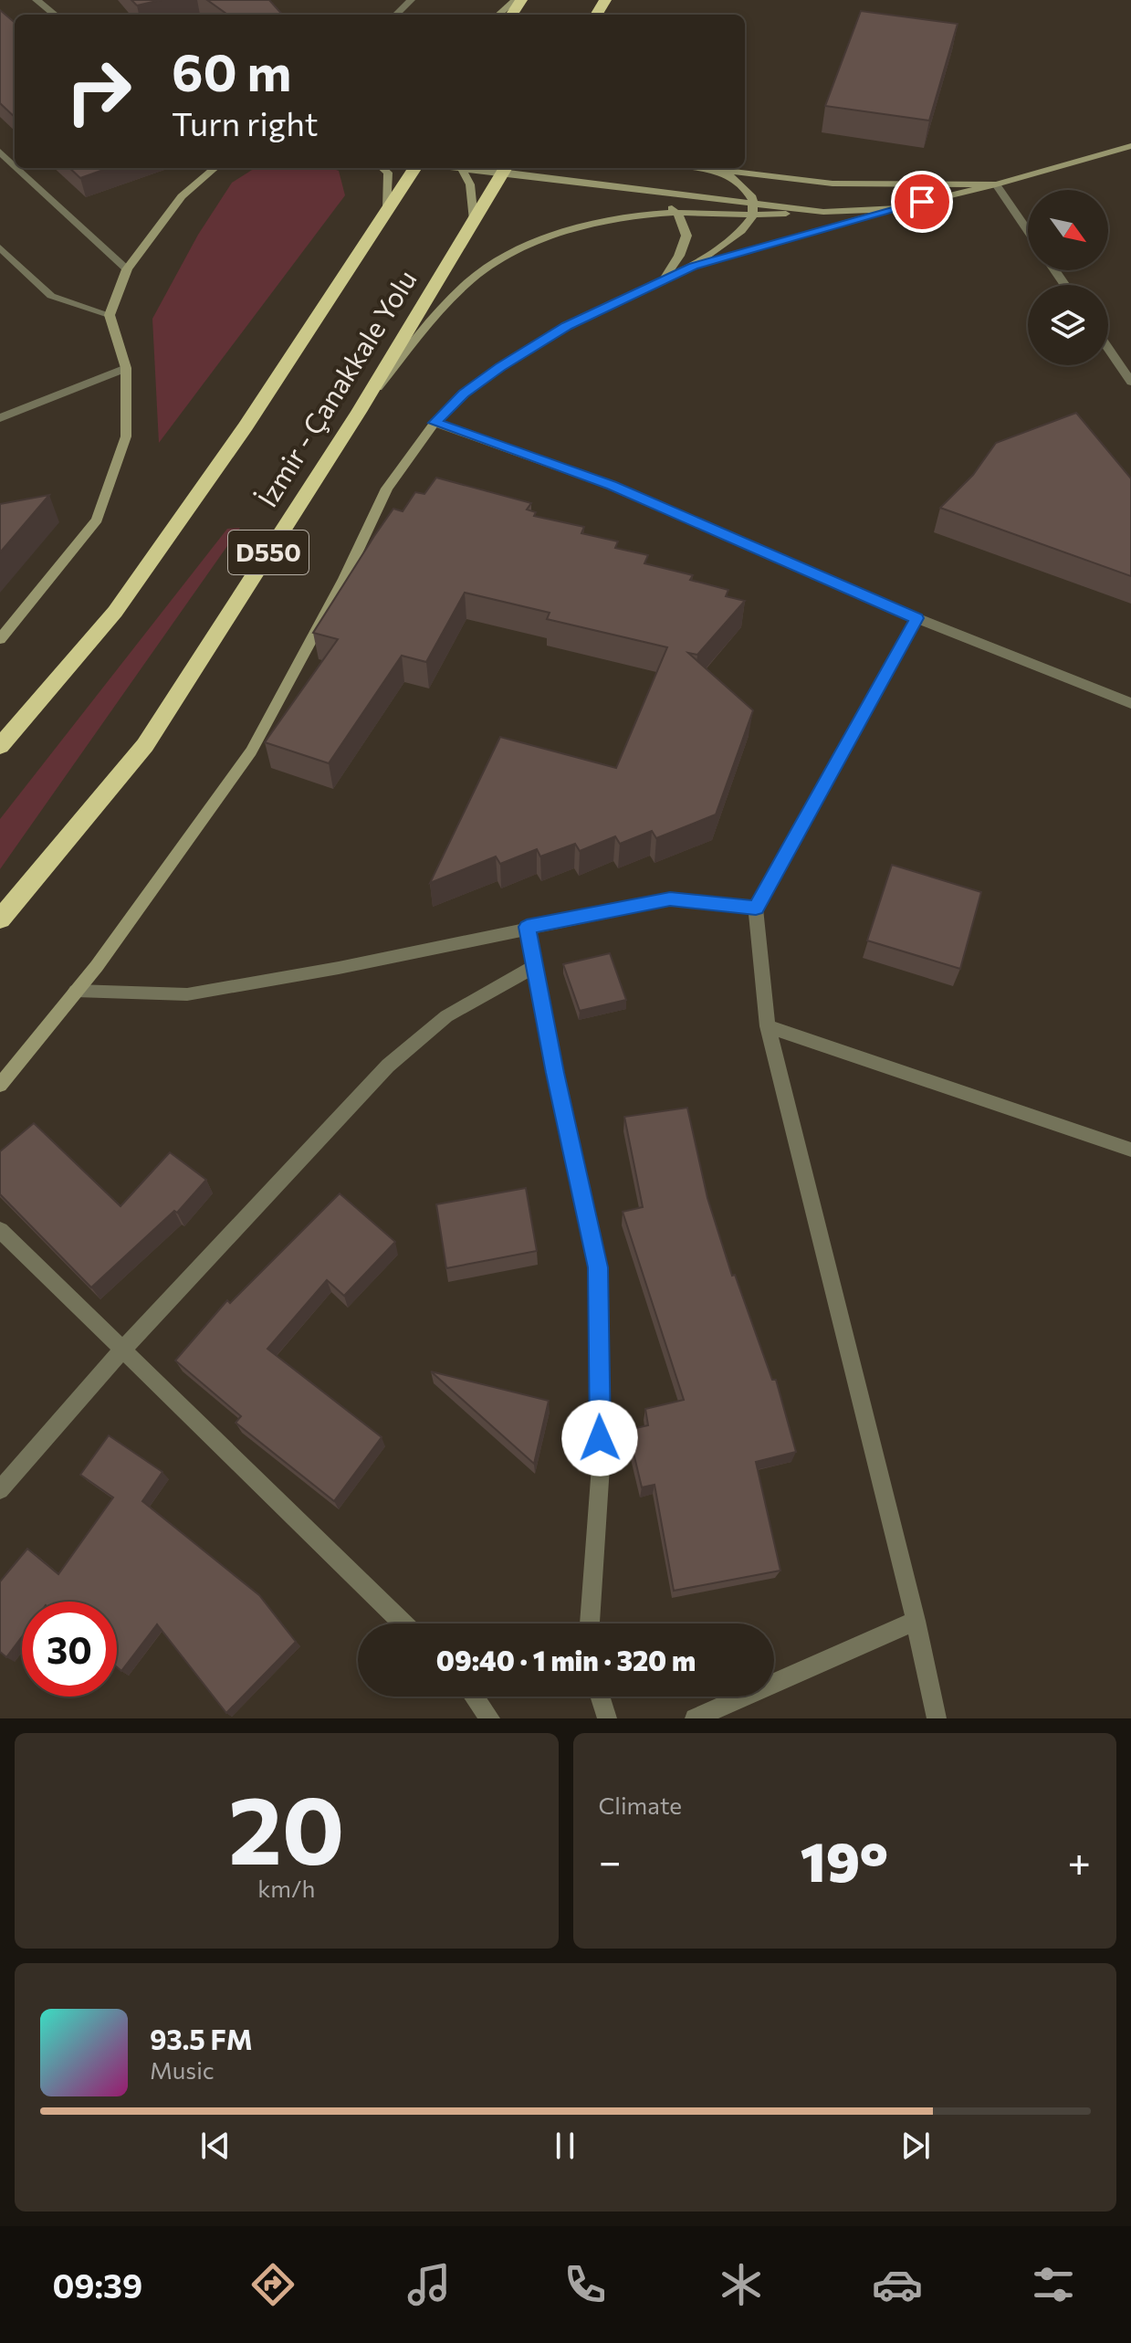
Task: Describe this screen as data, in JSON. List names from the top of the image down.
{
  "streets": {
    "highway": ["İzmir - Çanakkale Yolu", "D550"]
  },
  "north": "bottom right",
  "page": {
    "turn": ["60 m", "Turn right"],
    "limit": "30",
    "trip": "09:40 · 1 min · 320 m",
    "tile": [
      ["20", "km/h"],
      "Climate"
    ],
    "heat": ["−", "19°", "+"],
    "song": ["93.5 FM", "Music"],
    "tabs": "09:39"
  }
}
